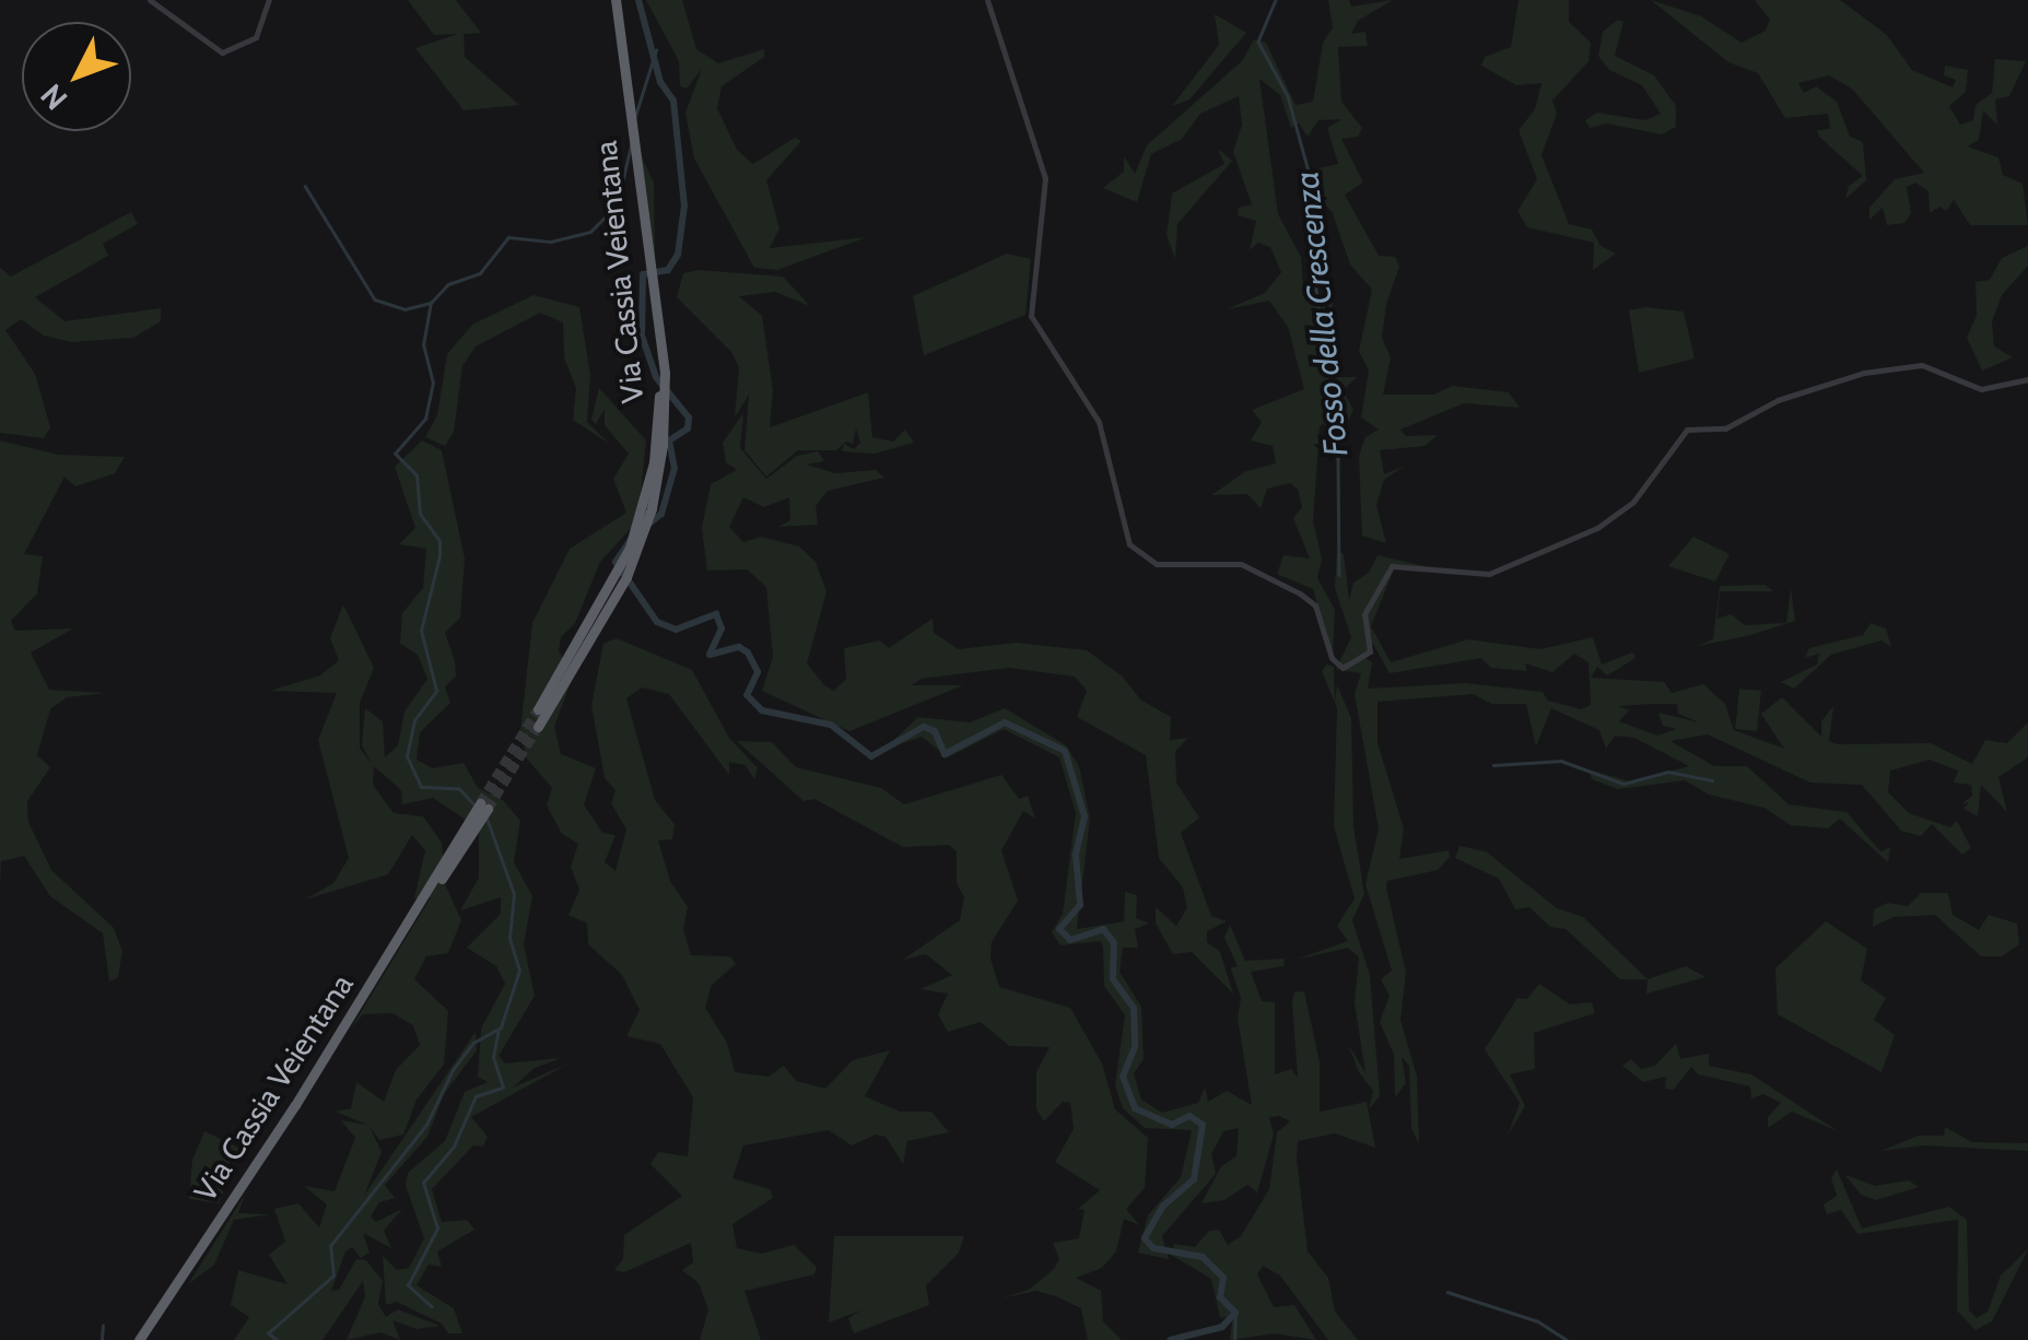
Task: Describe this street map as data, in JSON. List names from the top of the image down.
{
  "streets": {
    "highway": ["Via Cassia Veientana"]
  },
  "water": ["Fosso della Crescenza"],
  "north": "bottom left"
}
